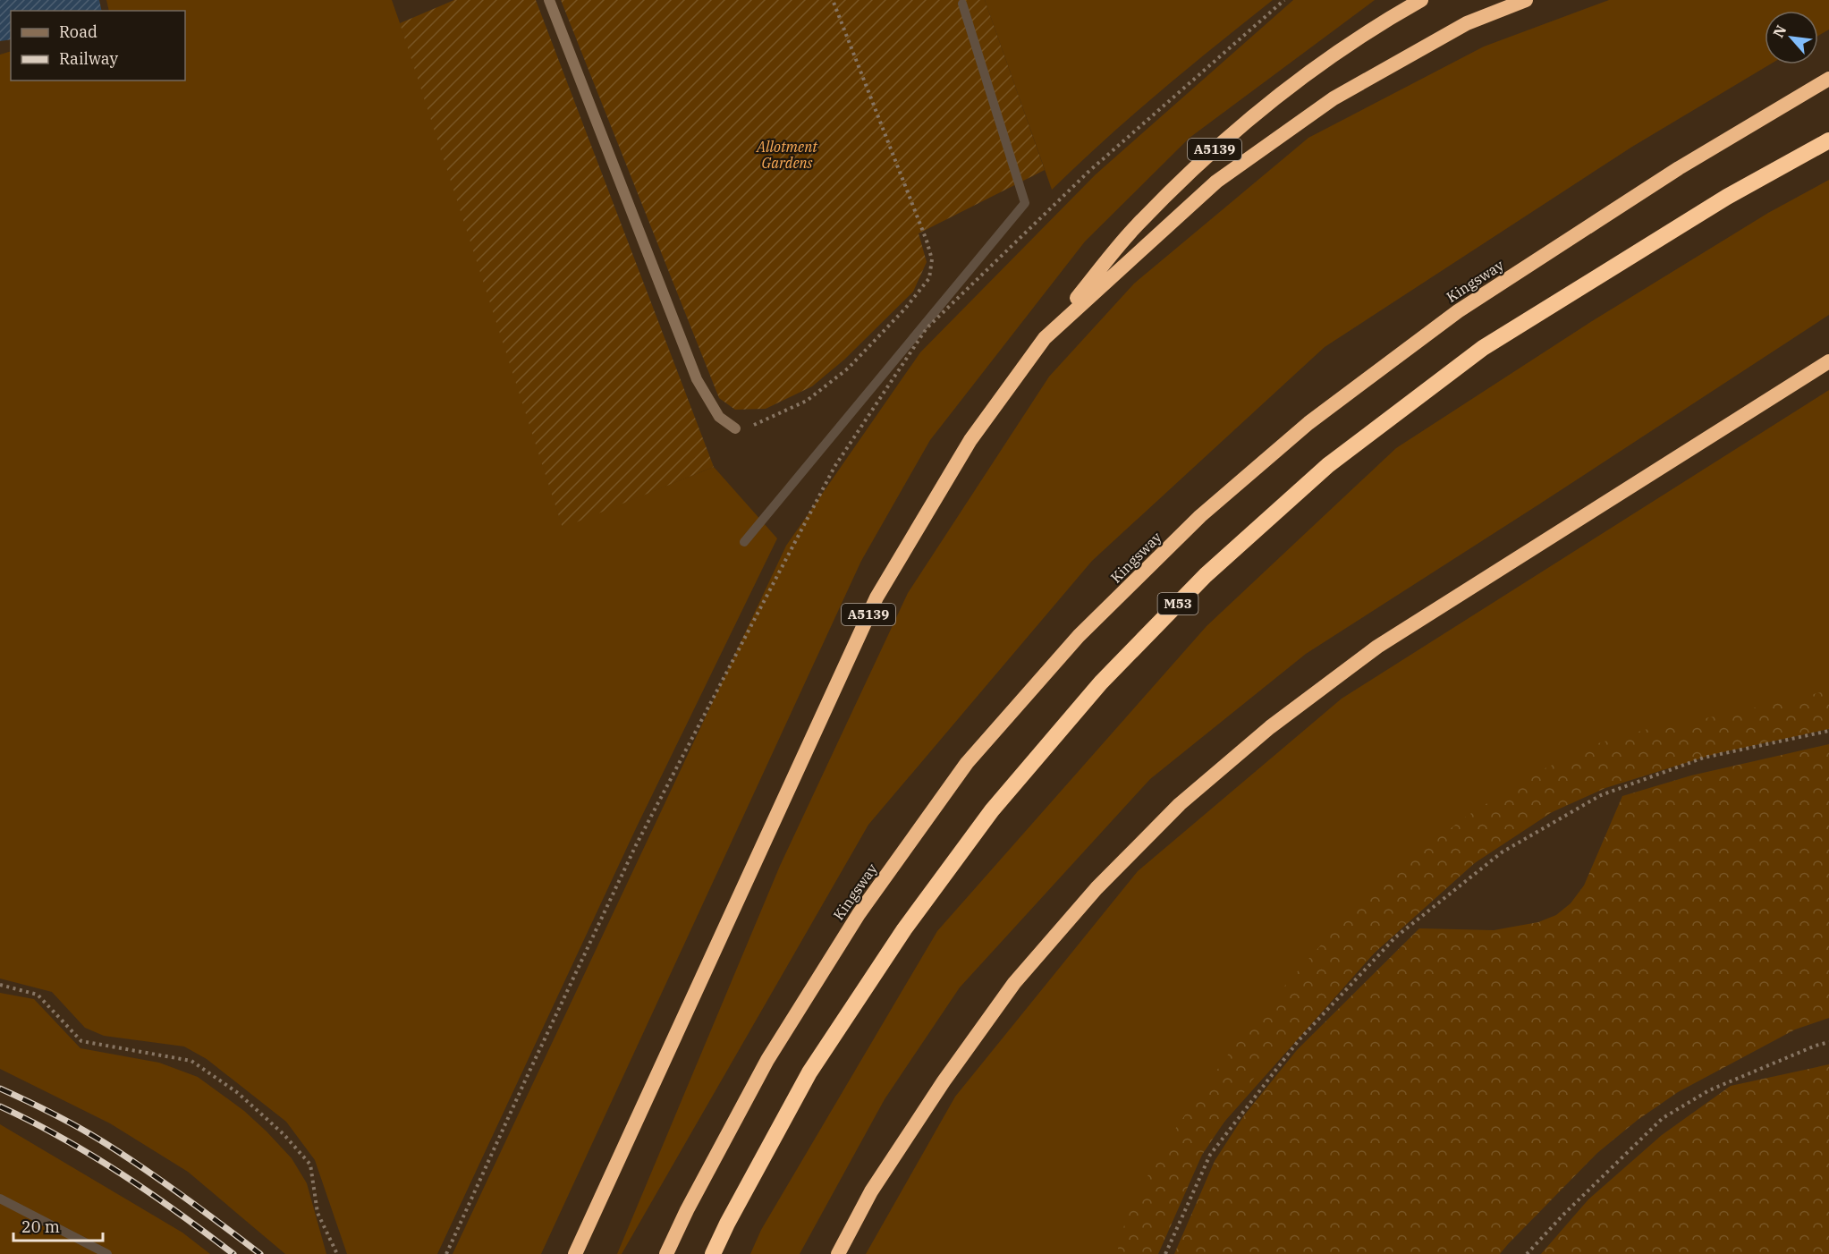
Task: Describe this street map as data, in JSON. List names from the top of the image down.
{
  "streets": {
    "highway": ["A5139", "Kingsway", "M53"]
  },
  "parks": ["Allotment Gardens"],
  "legend": ["Road", "Railway"],
  "scale_bar": "20 m",
  "north": "top left"
}
